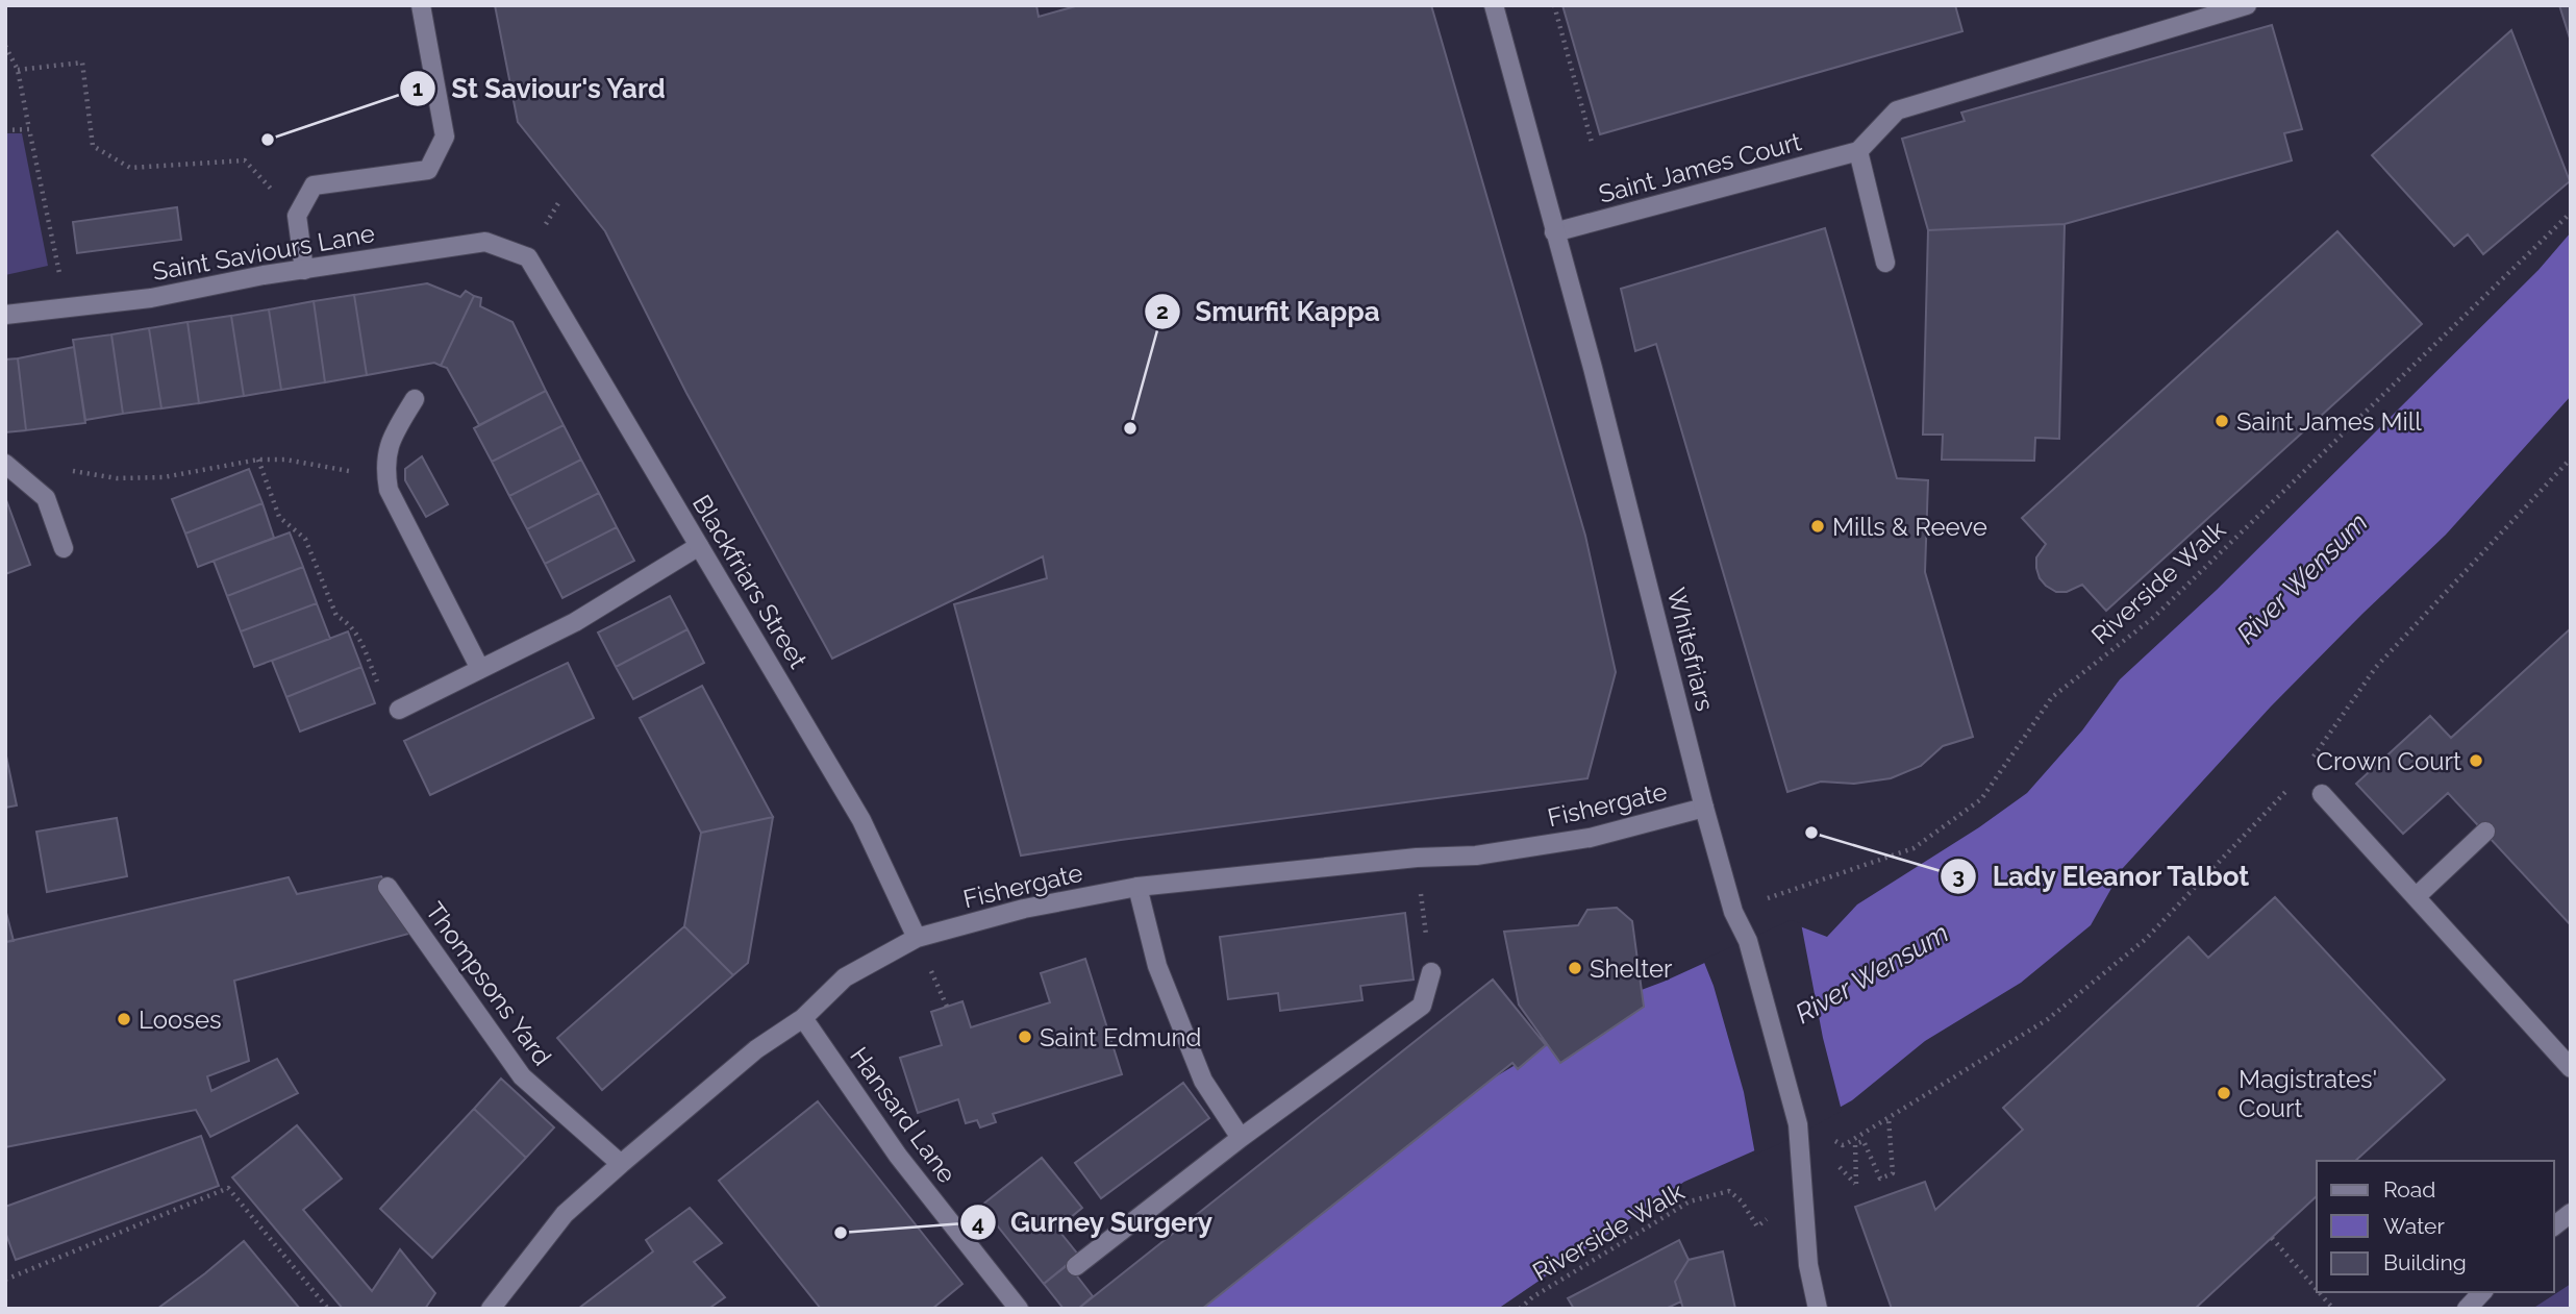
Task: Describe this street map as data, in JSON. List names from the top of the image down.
{
  "streets": {
    "street": [
      "Saint James Court",
      "Saint Saviours Lane",
      "Blackfriars Street",
      "Whitefriars",
      "Fishergate",
      "Thompsons Yard",
      "Hansard Lane"
    ],
    "path": ["Riverside Walk"]
  },
  "crossings": [
    ["Saint James Court", "Whitefriars"],
    ["Saint Saviours Lane", "Blackfriars Street"],
    ["Blackfriars Street", "Fishergate"],
    ["Riverside Walk", "Whitefriars"],
    ["Whitefriars", "Fishergate"],
    ["Fishergate", "Thompsons Yard"],
    ["Fishergate", "Hansard Lane"]
  ],
  "water": ["River Wensum"],
  "places": [
    "St Saviour's Yard",
    "Saint James Mill",
    "Smurfit Kappa",
    "Mills & Reeve",
    "Crown Court",
    "Lady Eleanor Talbot",
    "Shelter",
    "Looses",
    "Saint Edmund",
    "Magistrates' Court",
    "Gurney Surgery"
  ],
  "legend": ["Road", "Water", "Building"]
}
